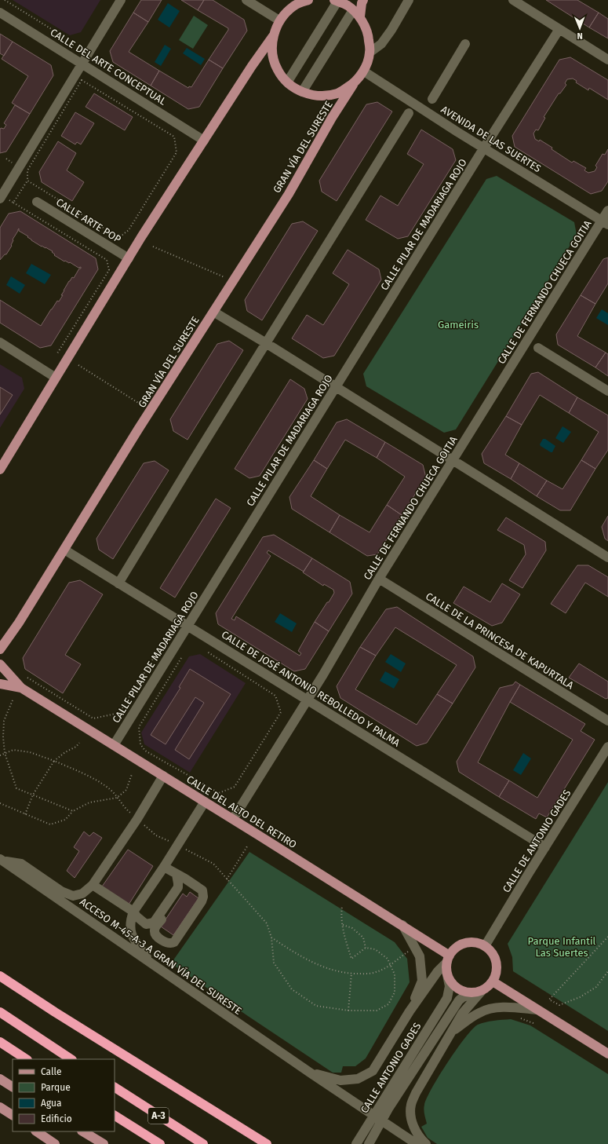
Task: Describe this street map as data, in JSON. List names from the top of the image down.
{
  "streets": {
    "highway": ["A-3"],
    "main road": ["GRAN VÍA DEL SURESTE", "CALLE DEL ALTO DEL RETIRO"],
    "street": [
      "CALLE DEL ARTE CONCEPTUAL",
      "AVENIDA DE LAS SUERTES",
      "CALLE ARTE POP",
      "CALLE PILAR DE MADARIAGA ROJO",
      "CALLE DE FERNANDO CHUECA GOITIA",
      "CALLE DE LA PRINCESA DE KAPURTALA",
      "CALLE DE JOSÉ ANTONIO REBOLLEDO Y PALMA",
      "CALLE DE ANTONIO GADES",
      "ACCESO M-45-A-3 A GRAN VÍA DEL SURESTE",
      "CALLE ANTONIO GADES"
    ]
  },
  "crossings": [
    ["AVENIDA DE LAS SUERTES", "CALLE PILAR DE MADARIAGA ROJO"],
    ["AVENIDA DE LAS SUERTES", "CALLE DE FERNANDO CHUECA GOITIA"],
    ["GRAN VÍA DEL SURESTE", "CALLE DE JOSÉ ANTONIO REBOLLEDO Y PALMA"],
    ["CALLE PILAR DE MADARIAGA ROJO", "CALLE DE JOSÉ ANTONIO REBOLLEDO Y PALMA"],
    ["CALLE PILAR DE MADARIAGA ROJO", "CALLE DEL ALTO DEL RETIRO"],
    ["CALLE DE FERNANDO CHUECA GOITIA", "CALLE DE LA PRINCESA DE KAPURTALA"],
    ["CALLE DE FERNANDO CHUECA GOITIA", "CALLE DE JOSÉ ANTONIO REBOLLEDO Y PALMA"],
    ["CALLE DE FERNANDO CHUECA GOITIA", "CALLE DEL ALTO DEL RETIRO"],
    ["CALLE DE JOSÉ ANTONIO REBOLLEDO Y PALMA", "CALLE DE ANTONIO GADES"],
    ["CALLE DEL ALTO DEL RETIRO", "CALLE DE ANTONIO GADES"],
    ["CALLE DEL ALTO DEL RETIRO", "CALLE ANTONIO GADES"],
    ["CALLE DE ANTONIO GADES", "CALLE ANTONIO GADES"]
  ],
  "parks": ["Gameiris", "Parque Infantil Las Suertes"],
  "legend": [
    "Calle",
    "Parque",
    "Agua",
    "Edificio"
  ],
  "north": "bottom"
}
